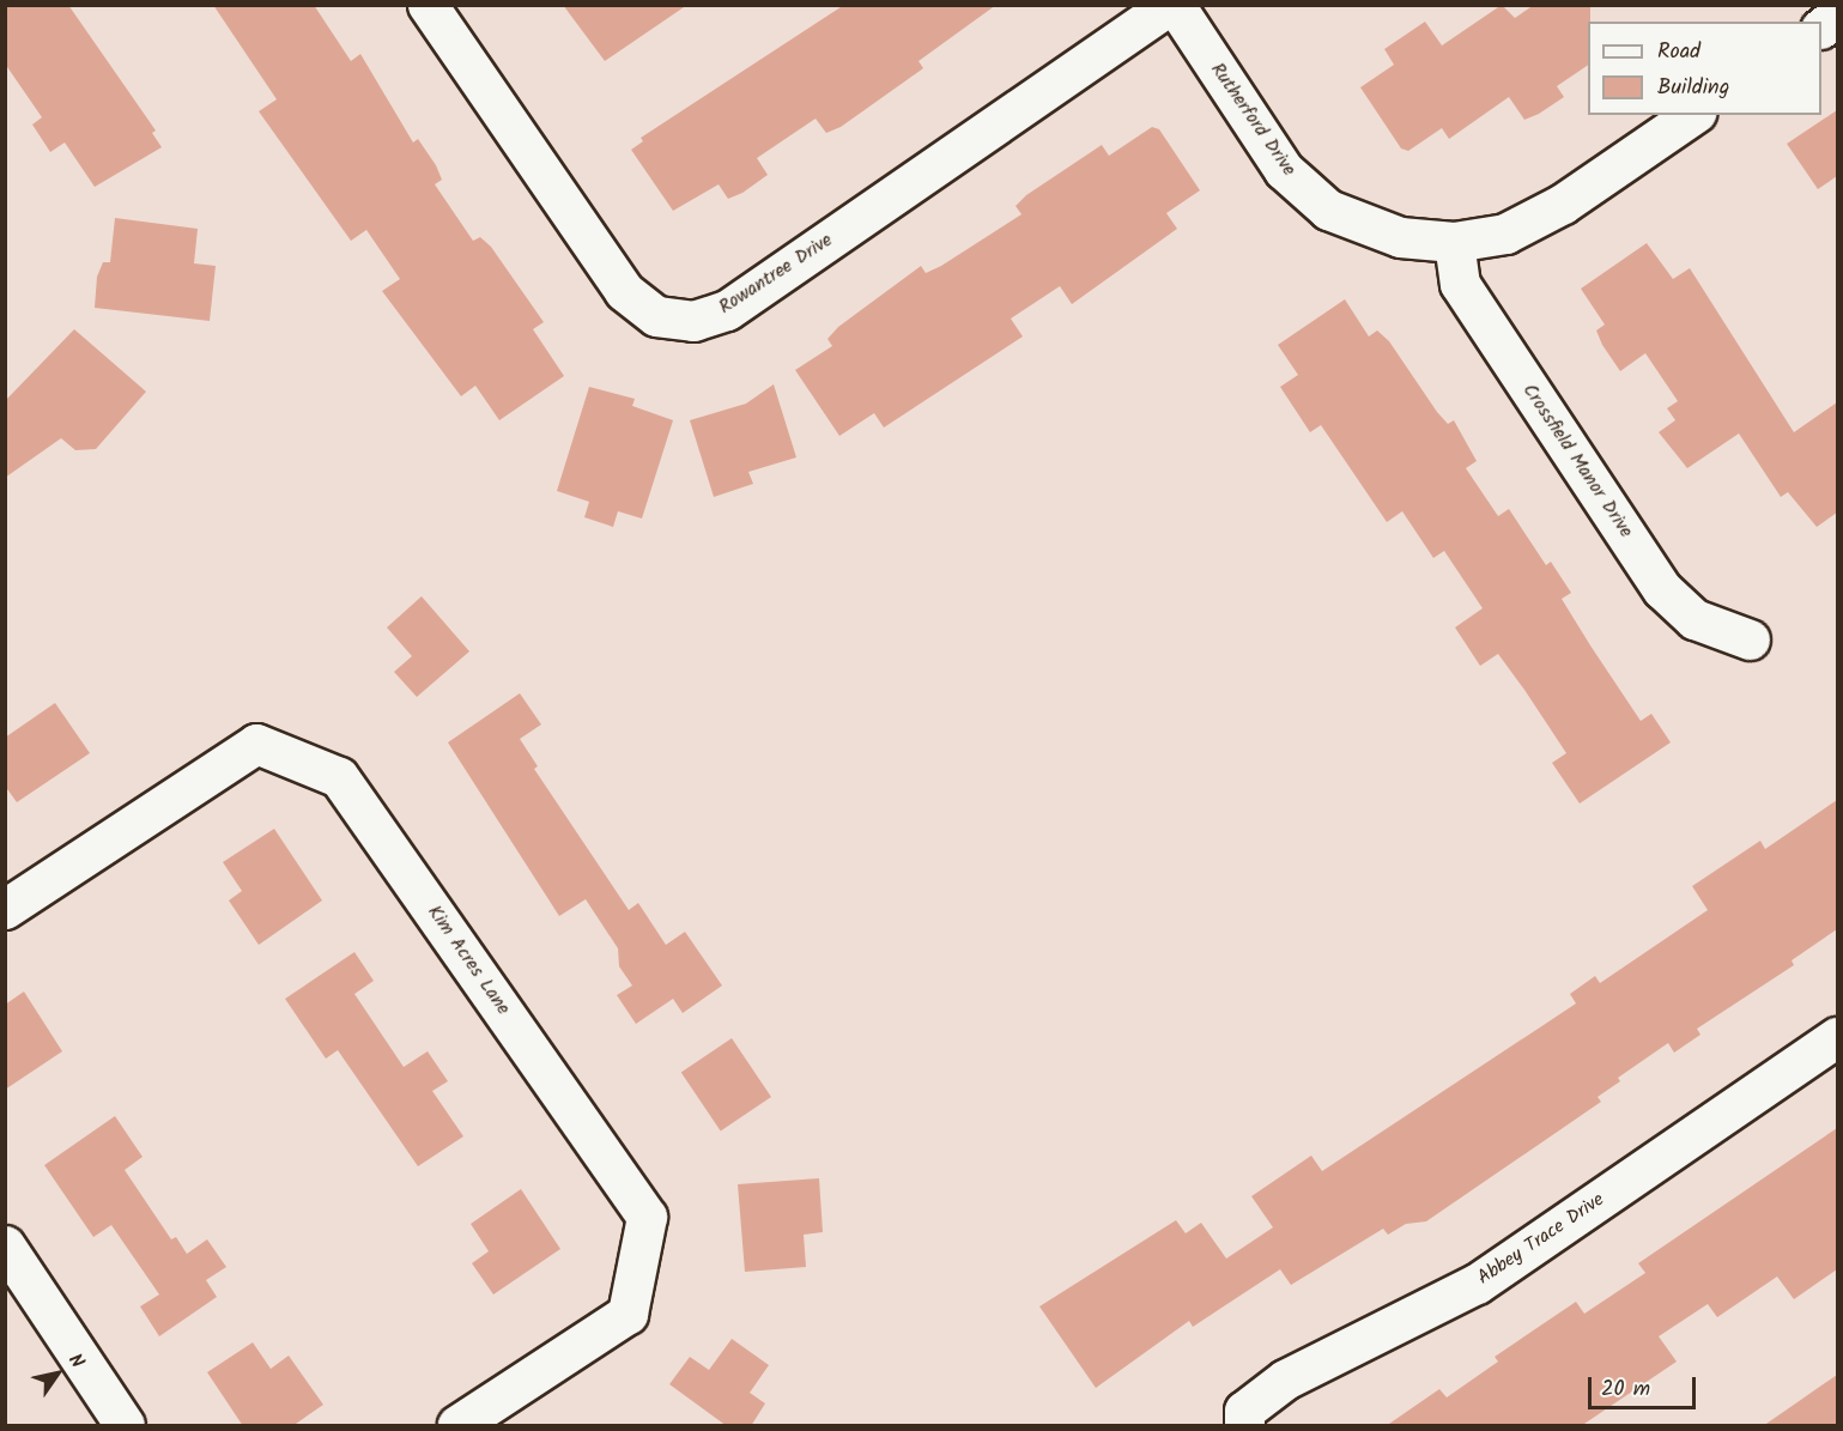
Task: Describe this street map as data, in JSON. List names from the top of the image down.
{
  "streets": {
    "street": [
      "Rutherford Drive",
      "Rowantree Drive",
      "Crossfield Manor Drive",
      "Kim Acres Lane",
      "Abbey Trace Drive"
    ]
  },
  "crossings": [
    ["Rutherford Drive", "Crossfield Manor Drive"]
  ],
  "legend": ["Road", "Building"],
  "scale_bar": "20 m",
  "north": "top right"
}
